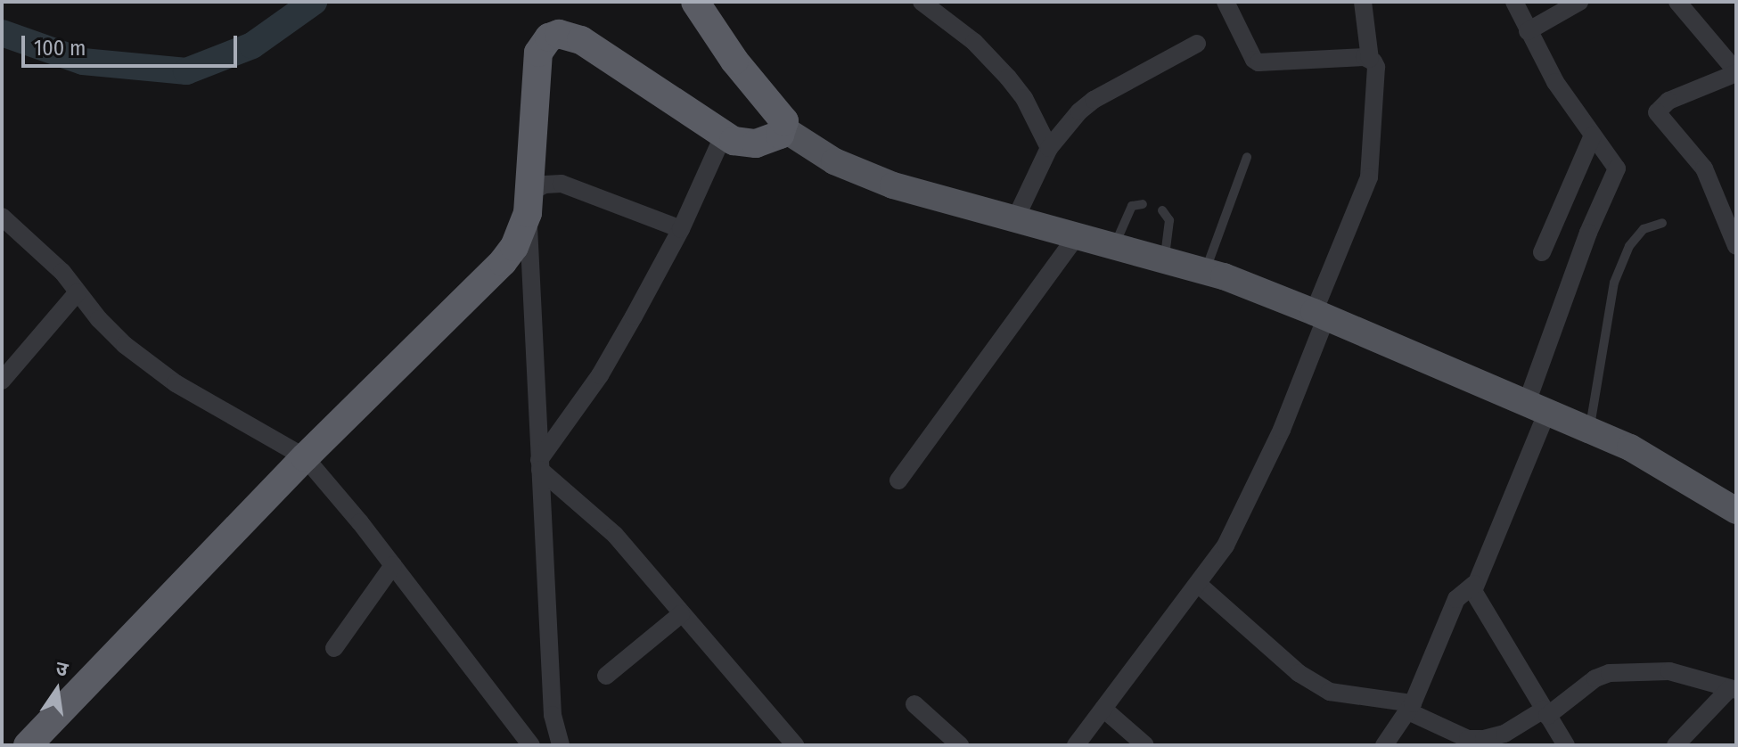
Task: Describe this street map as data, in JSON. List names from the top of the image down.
{
  "scale_bar": "100 m",
  "north": "top"
}
